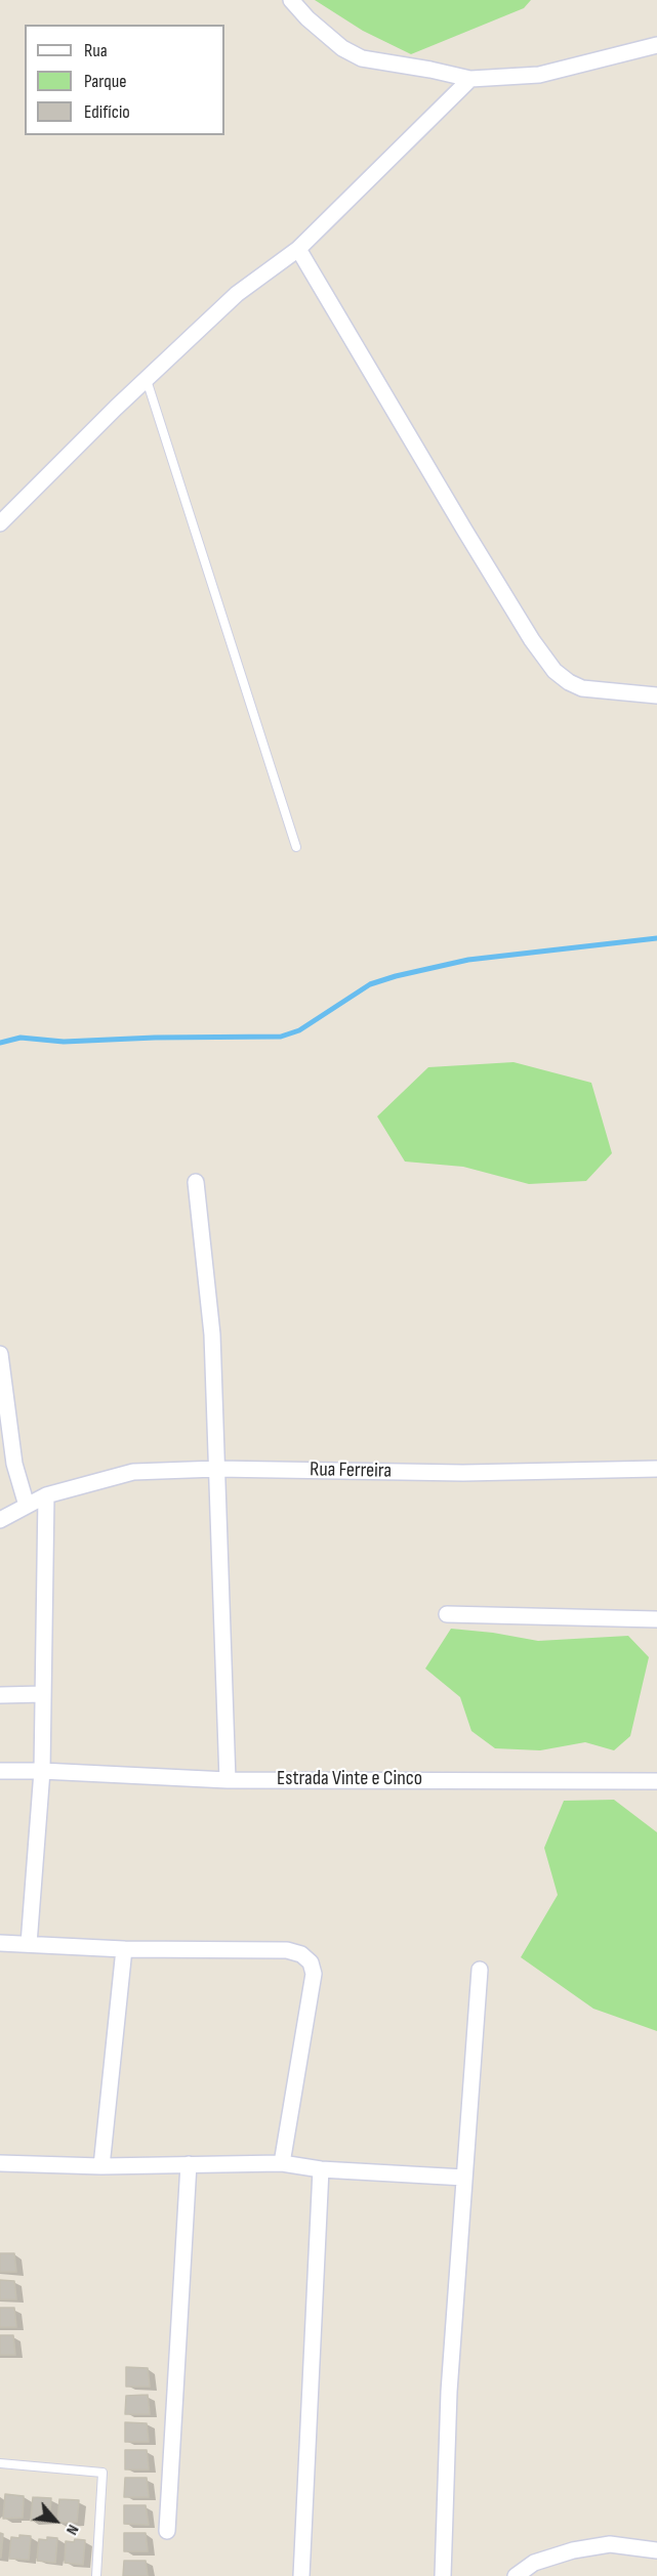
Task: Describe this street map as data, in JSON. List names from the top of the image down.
{
  "streets": {
    "street": ["Rua Ferreira", "Estrada Vinte e Cinco"]
  },
  "legend": ["Rua", "Parque", "Edifício"],
  "north": "bottom right"
}
